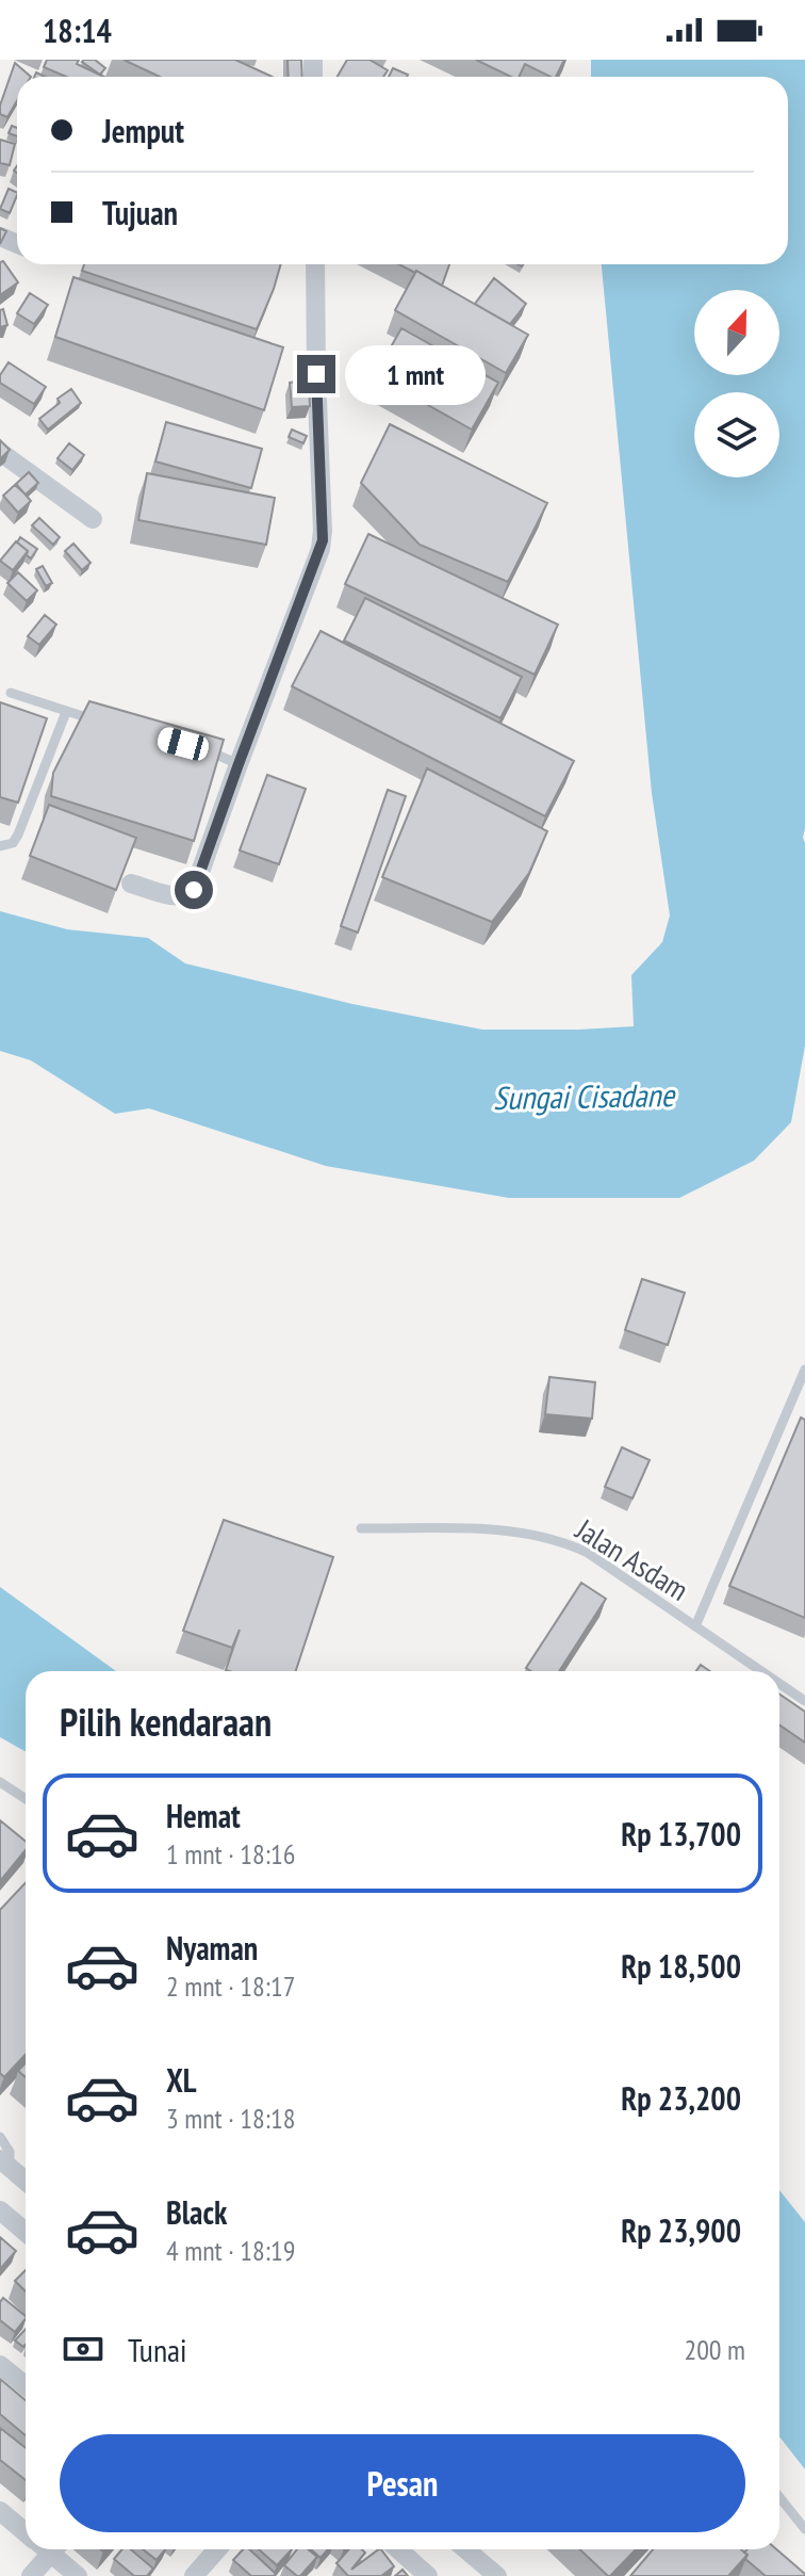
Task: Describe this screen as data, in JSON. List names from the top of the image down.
{
  "streets": {
    "lane": ["Jalan Asdam"]
  },
  "water": ["Sungai Cisadane"],
  "north": "top",
  "page": {
    "status": "18:14",
    "banner": ["Jemput", "Tujuan"],
    "bubble": "1 mnt",
    "heading": "Pilih kendaraan",
    "list": [
      {
        "name": "Hemat",
        "note": "1 mnt · 18:16",
        "value": "Rp 13,700"
      },
      {
        "name": "Nyaman",
        "note": "2 mnt · 18:17",
        "value": "Rp 18,500"
      },
      {
        "name": "XL",
        "note": "3 mnt · 18:18",
        "value": "Rp 23,200"
      },
      {
        "name": "Black",
        "note": "4 mnt · 18:19",
        "value": "Rp 23,900"
      }
    ],
    "pay": ["Tunai", "200 m"],
    "buttons": "Pesan"
  }
}
